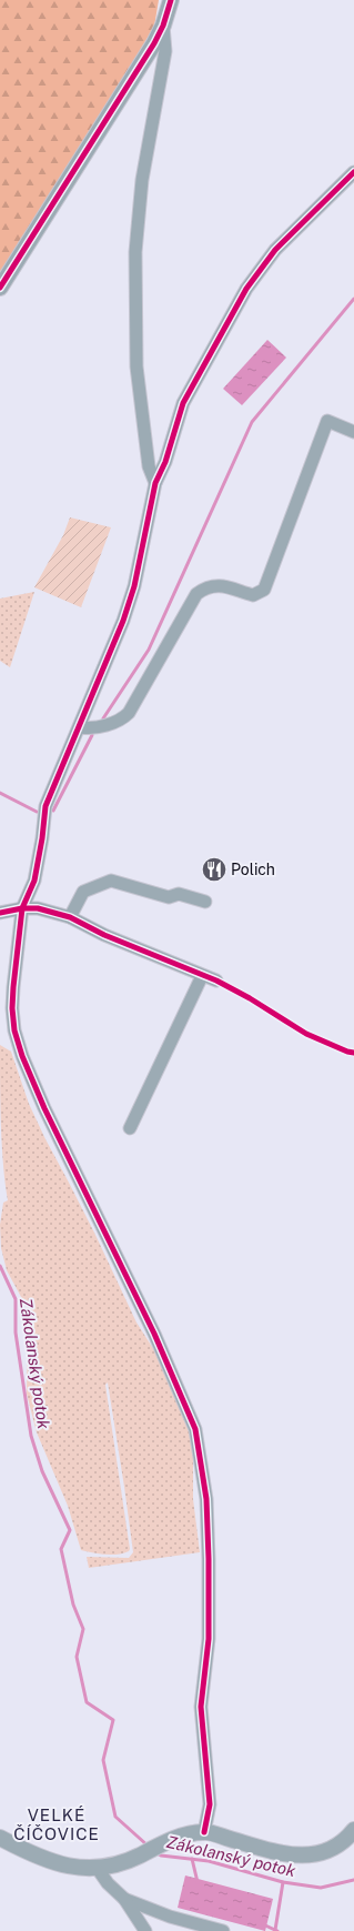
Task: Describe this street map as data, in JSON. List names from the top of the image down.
{
  "districts": ["VELKÉ ČÍČOVICE"],
  "water": ["Zákolanský potok"],
  "places": {
    "restaurant": ["Polich"]
  }
}
